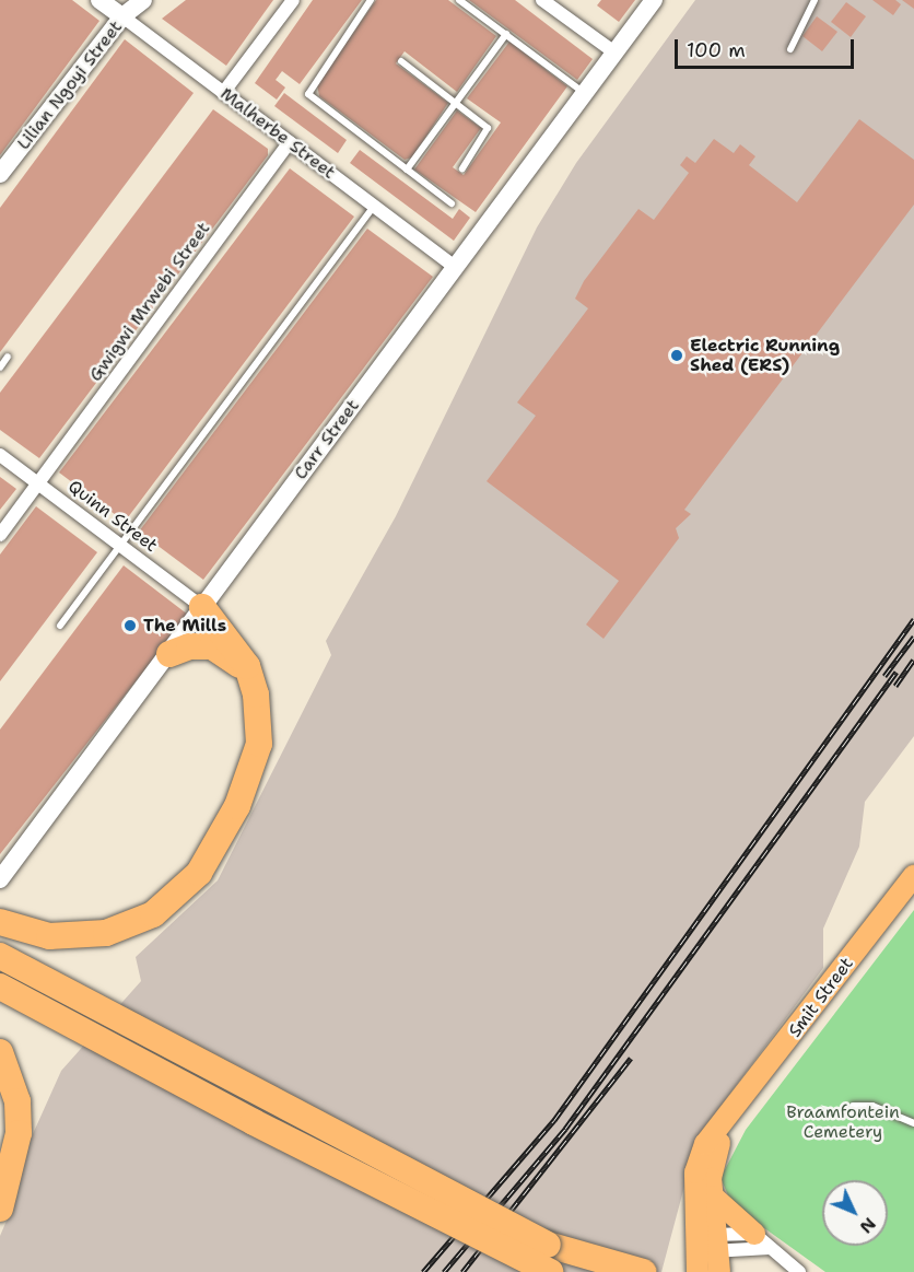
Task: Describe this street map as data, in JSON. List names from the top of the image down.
{
  "streets": {
    "main road": ["Smit Street"],
    "street": [
      "Lilian Ngoyi Street",
      "Malherbe Street",
      "Gwigwi Mrwebi Street",
      "Carr Street",
      "Quinn Street"
    ]
  },
  "crossings": [
    ["Lilian Ngoyi Street", "Malherbe Street"],
    ["Malherbe Street", "Gwigwi Mrwebi Street"],
    ["Malherbe Street", "Carr Street"],
    ["Gwigwi Mrwebi Street", "Quinn Street"],
    ["Carr Street", "Quinn Street"]
  ],
  "parks": ["Braamfontein Cemetery"],
  "places": ["Electric Running Shed (ERS)", "The Mills"],
  "scale_bar": "100 m",
  "north": "bottom right"
}
